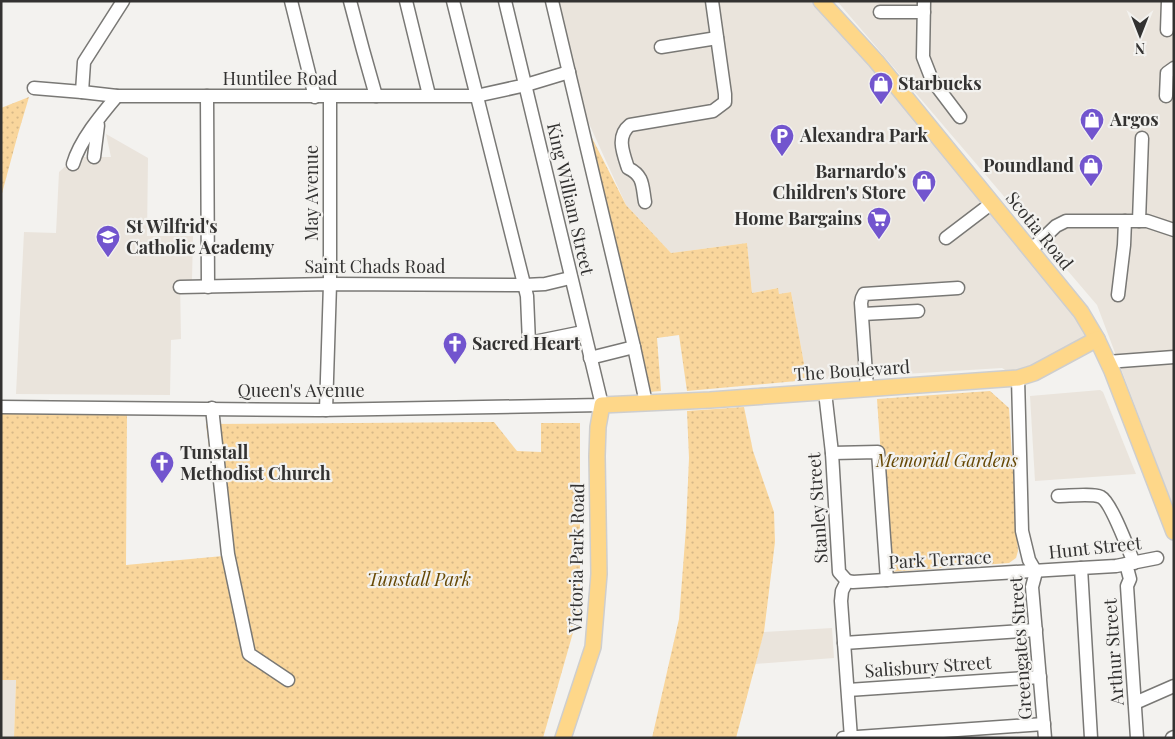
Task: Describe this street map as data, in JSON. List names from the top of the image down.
{
  "streets": {
    "main road": ["Scotia Road", "The Boulevard", "Victoria Park Road"],
    "street": [
      "Huntilee Road",
      "May Avenue",
      "King William Street",
      "Saint Chads Road",
      "Queen's Avenue",
      "Stanley Street",
      "Hunt Street",
      "Park Terrace",
      "Greengates Street",
      "Arthur Street",
      "Salisbury Street"
    ]
  },
  "crossings": [
    ["Huntilee Road", "May Avenue"],
    ["Huntilee Road", "King William Street"],
    ["May Avenue", "Saint Chads Road"],
    ["May Avenue", "Queen's Avenue"],
    ["King William Street", "Saint Chads Road"],
    ["King William Street", "The Boulevard"],
    ["King William Street", "Queen's Avenue"],
    ["King William Street", "Victoria Park Road"],
    ["Scotia Road", "The Boulevard"],
    ["The Boulevard", "Queen's Avenue"],
    ["The Boulevard", "Stanley Street"],
    ["The Boulevard", "Victoria Park Road"],
    ["The Boulevard", "Greengates Street"],
    ["Queen's Avenue", "Victoria Park Road"],
    ["Stanley Street", "Park Terrace"],
    ["Stanley Street", "Salisbury Street"],
    ["Hunt Street", "Park Terrace"],
    ["Hunt Street", "Greengates Street"],
    ["Hunt Street", "Arthur Street"],
    ["Park Terrace", "Greengates Street"],
    ["Greengates Street", "Salisbury Street"]
  ],
  "parks": ["Memorial Gardens", "Tunstall Park"],
  "places": {
    "shop": [
      "Starbucks",
      "Argos",
      "Poundland",
      "Barnardo's Children's Store"
    ],
    "parking": ["Alexandra Park"],
    "supermarket": ["Home Bargains"],
    "school or university": ["St Wilfrid's Catholic Academy"],
    "church": ["Sacred Heart", "Tunstall Methodist Church"]
  },
  "north": "bottom"
}
